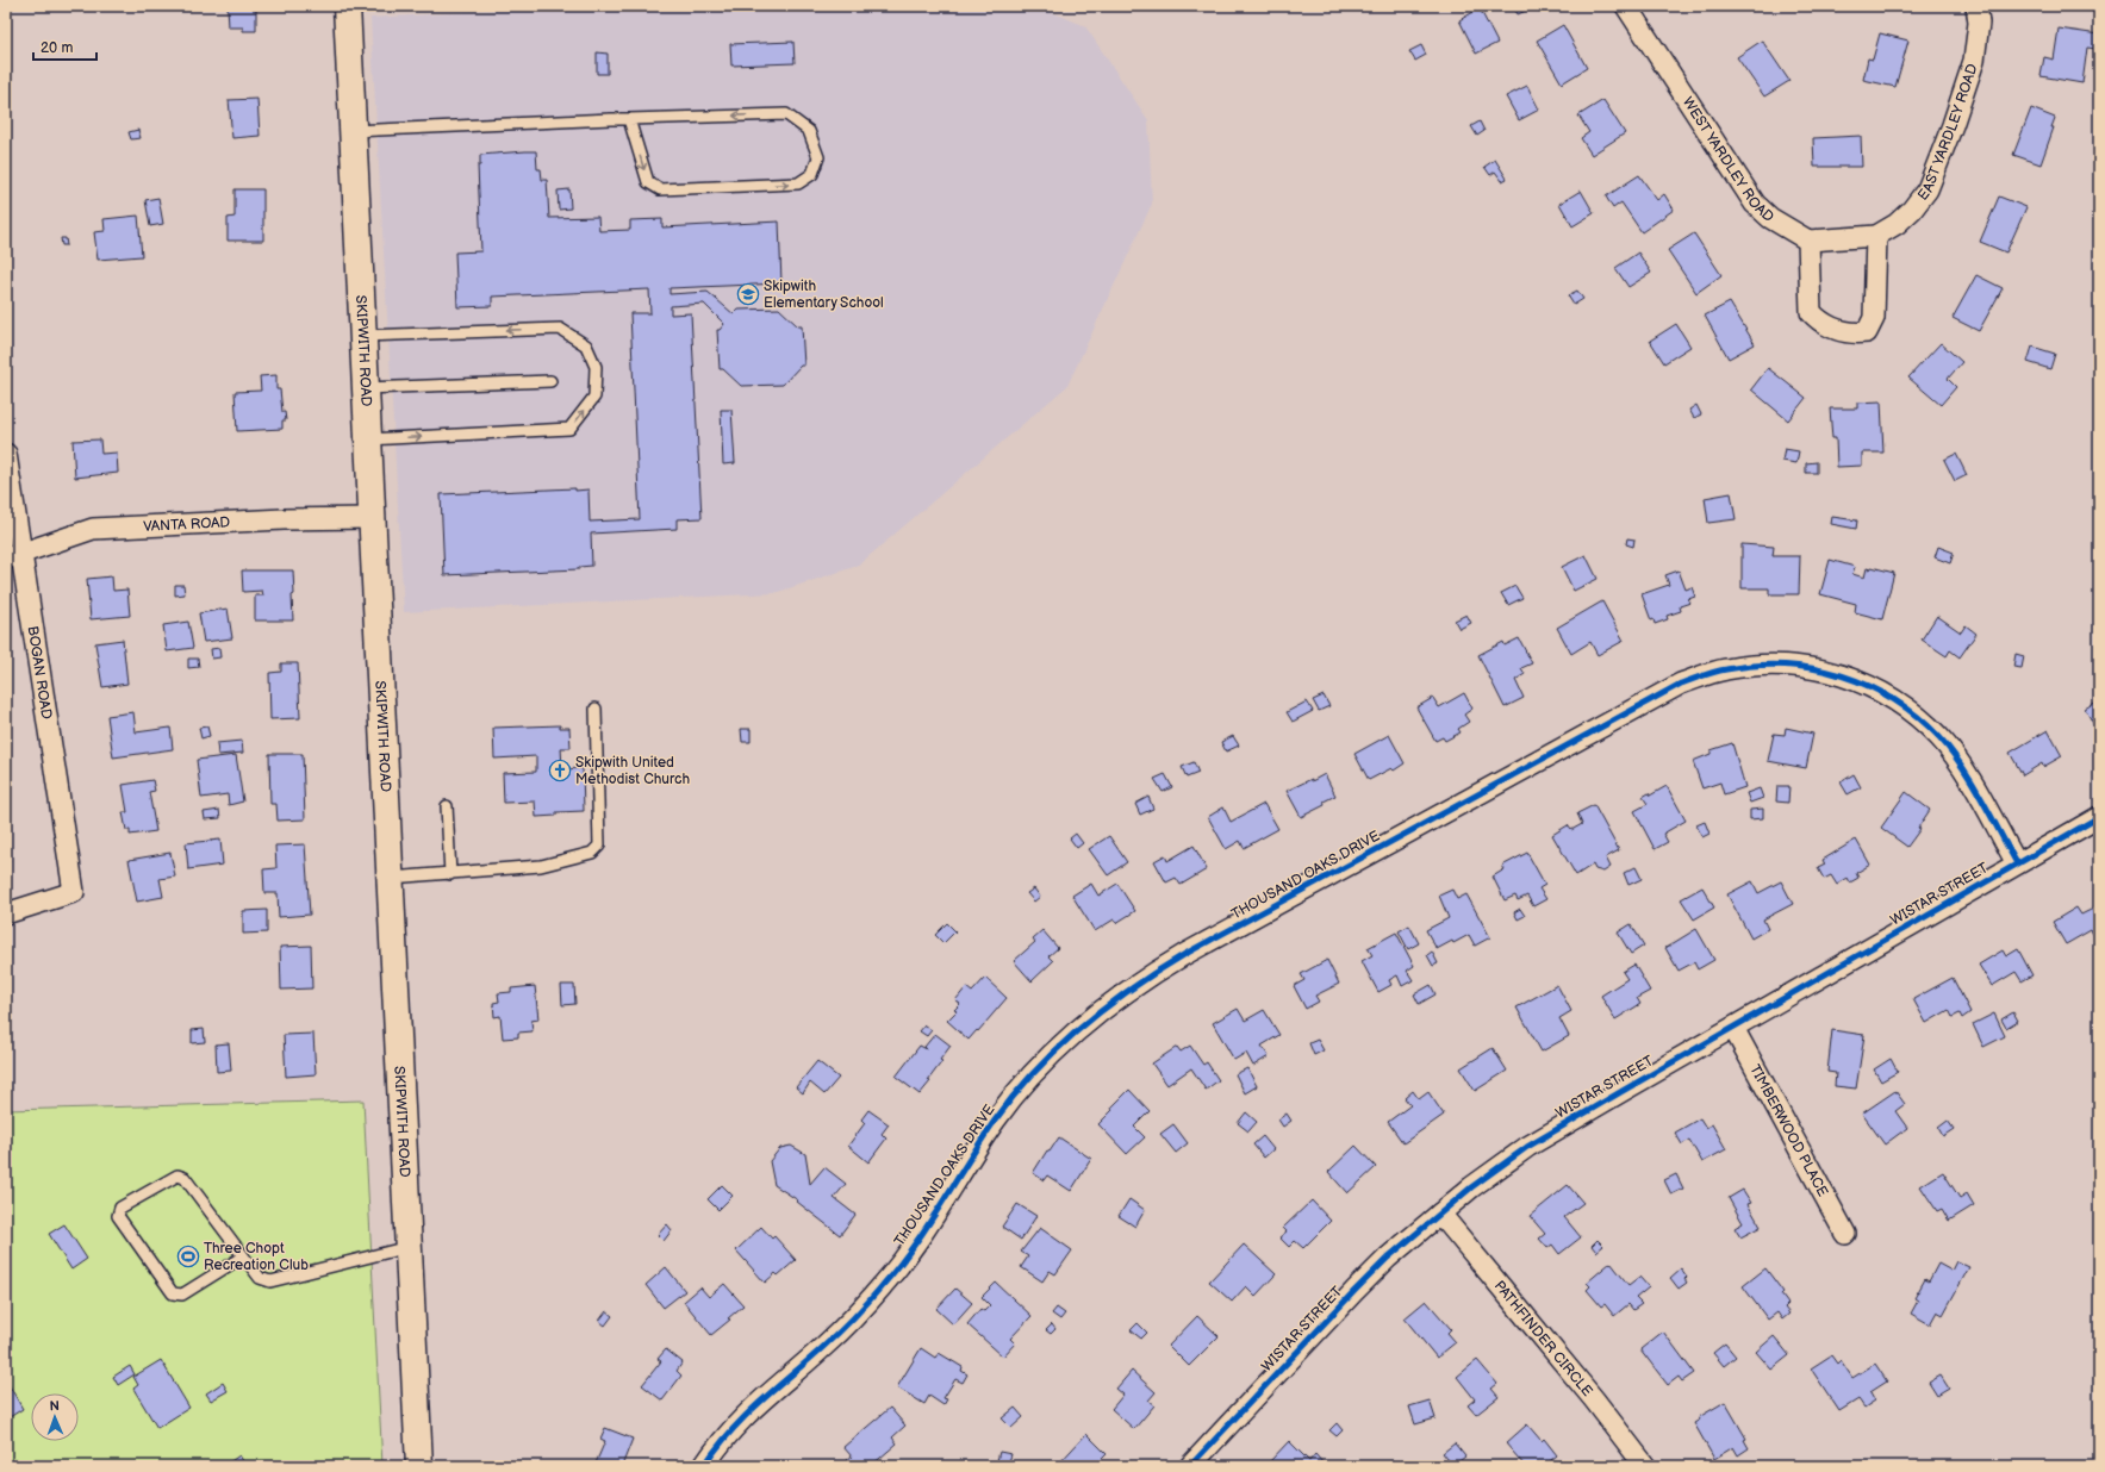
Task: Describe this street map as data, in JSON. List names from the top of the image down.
{
  "streets": {
    "main road": ["SKIPWITH ROAD"],
    "street": [
      "EAST YARDLEY ROAD",
      "WEST YARDLEY ROAD",
      "VANTA ROAD",
      "BOGAN ROAD",
      "THOUSAND OAKS DRIVE",
      "WISTAR STREET",
      "TIMBERWOOD PLACE",
      "PATHFINDER CIRCLE"
    ]
  },
  "crossings": [
    ["SKIPWITH ROAD", "VANTA ROAD"],
    ["VANTA ROAD", "BOGAN ROAD"],
    ["THOUSAND OAKS DRIVE", "WISTAR STREET"],
    ["WISTAR STREET", "TIMBERWOOD PLACE"],
    ["WISTAR STREET", "PATHFINDER CIRCLE"]
  ],
  "places": {
    "school or university": ["Skipwith Elementary School"],
    "church": ["Skipwith United Methodist Church"],
    "sports": ["Three Chopt Recreation Club"]
  },
  "scale_bar": "20 m",
  "north": "top"
}
